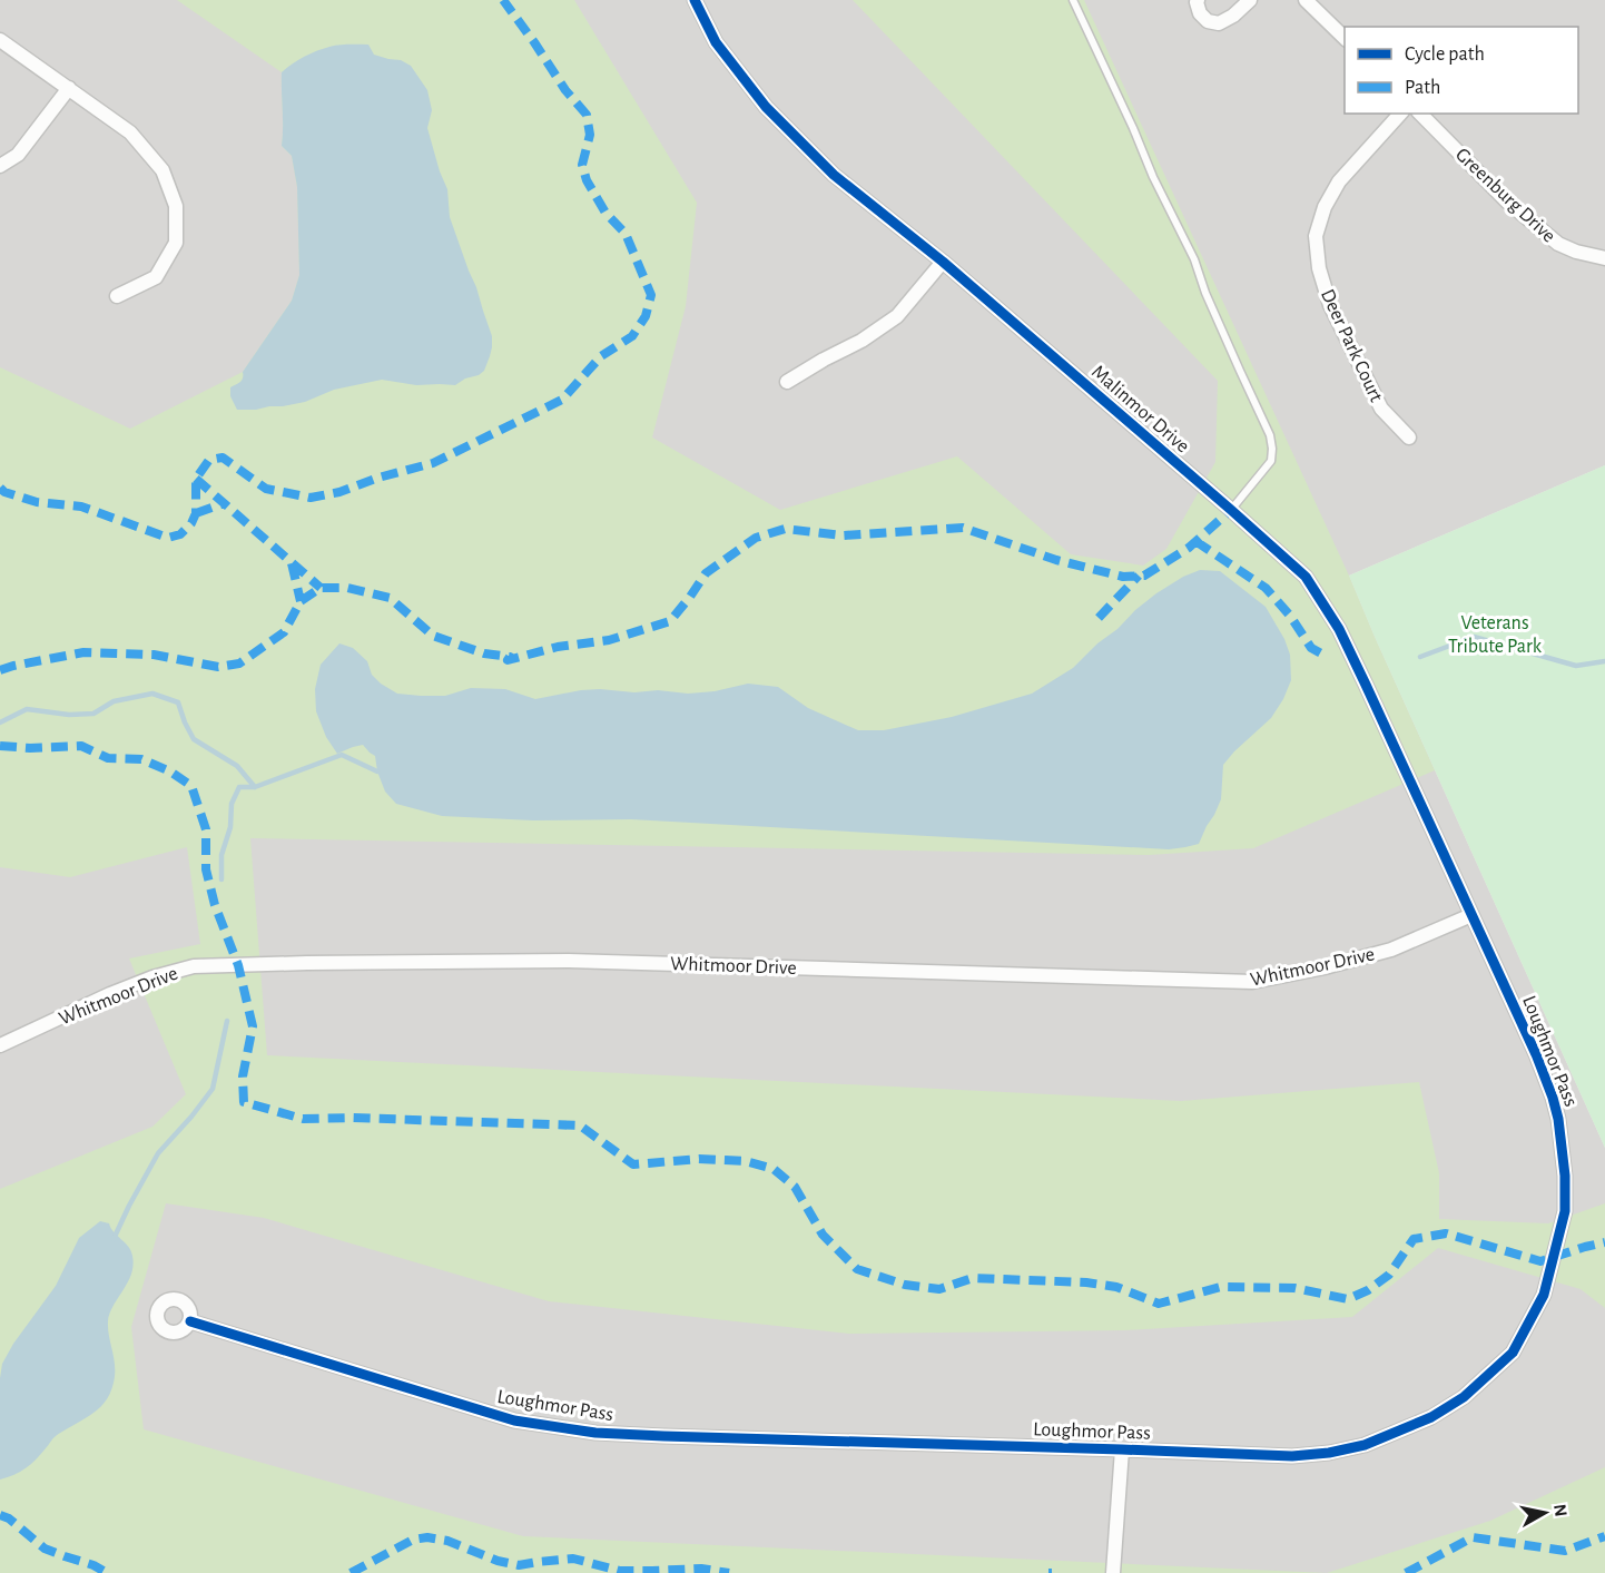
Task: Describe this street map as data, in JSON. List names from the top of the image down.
{
  "streets": {
    "street": [
      "Greenburg Drive",
      "Deer Park Court",
      "Malinmor Drive",
      "Whitmoor Drive",
      "Loughmor Pass"
    ]
  },
  "crossings": [
    ["Malinmor Drive", "Whitmoor Drive"],
    ["Malinmor Drive", "Loughmor Pass"],
    ["Whitmoor Drive", "Loughmor Pass"]
  ],
  "parks": ["Veterans Tribute Park"],
  "legend": ["Cycle path", "Path"],
  "north": "right"
}
